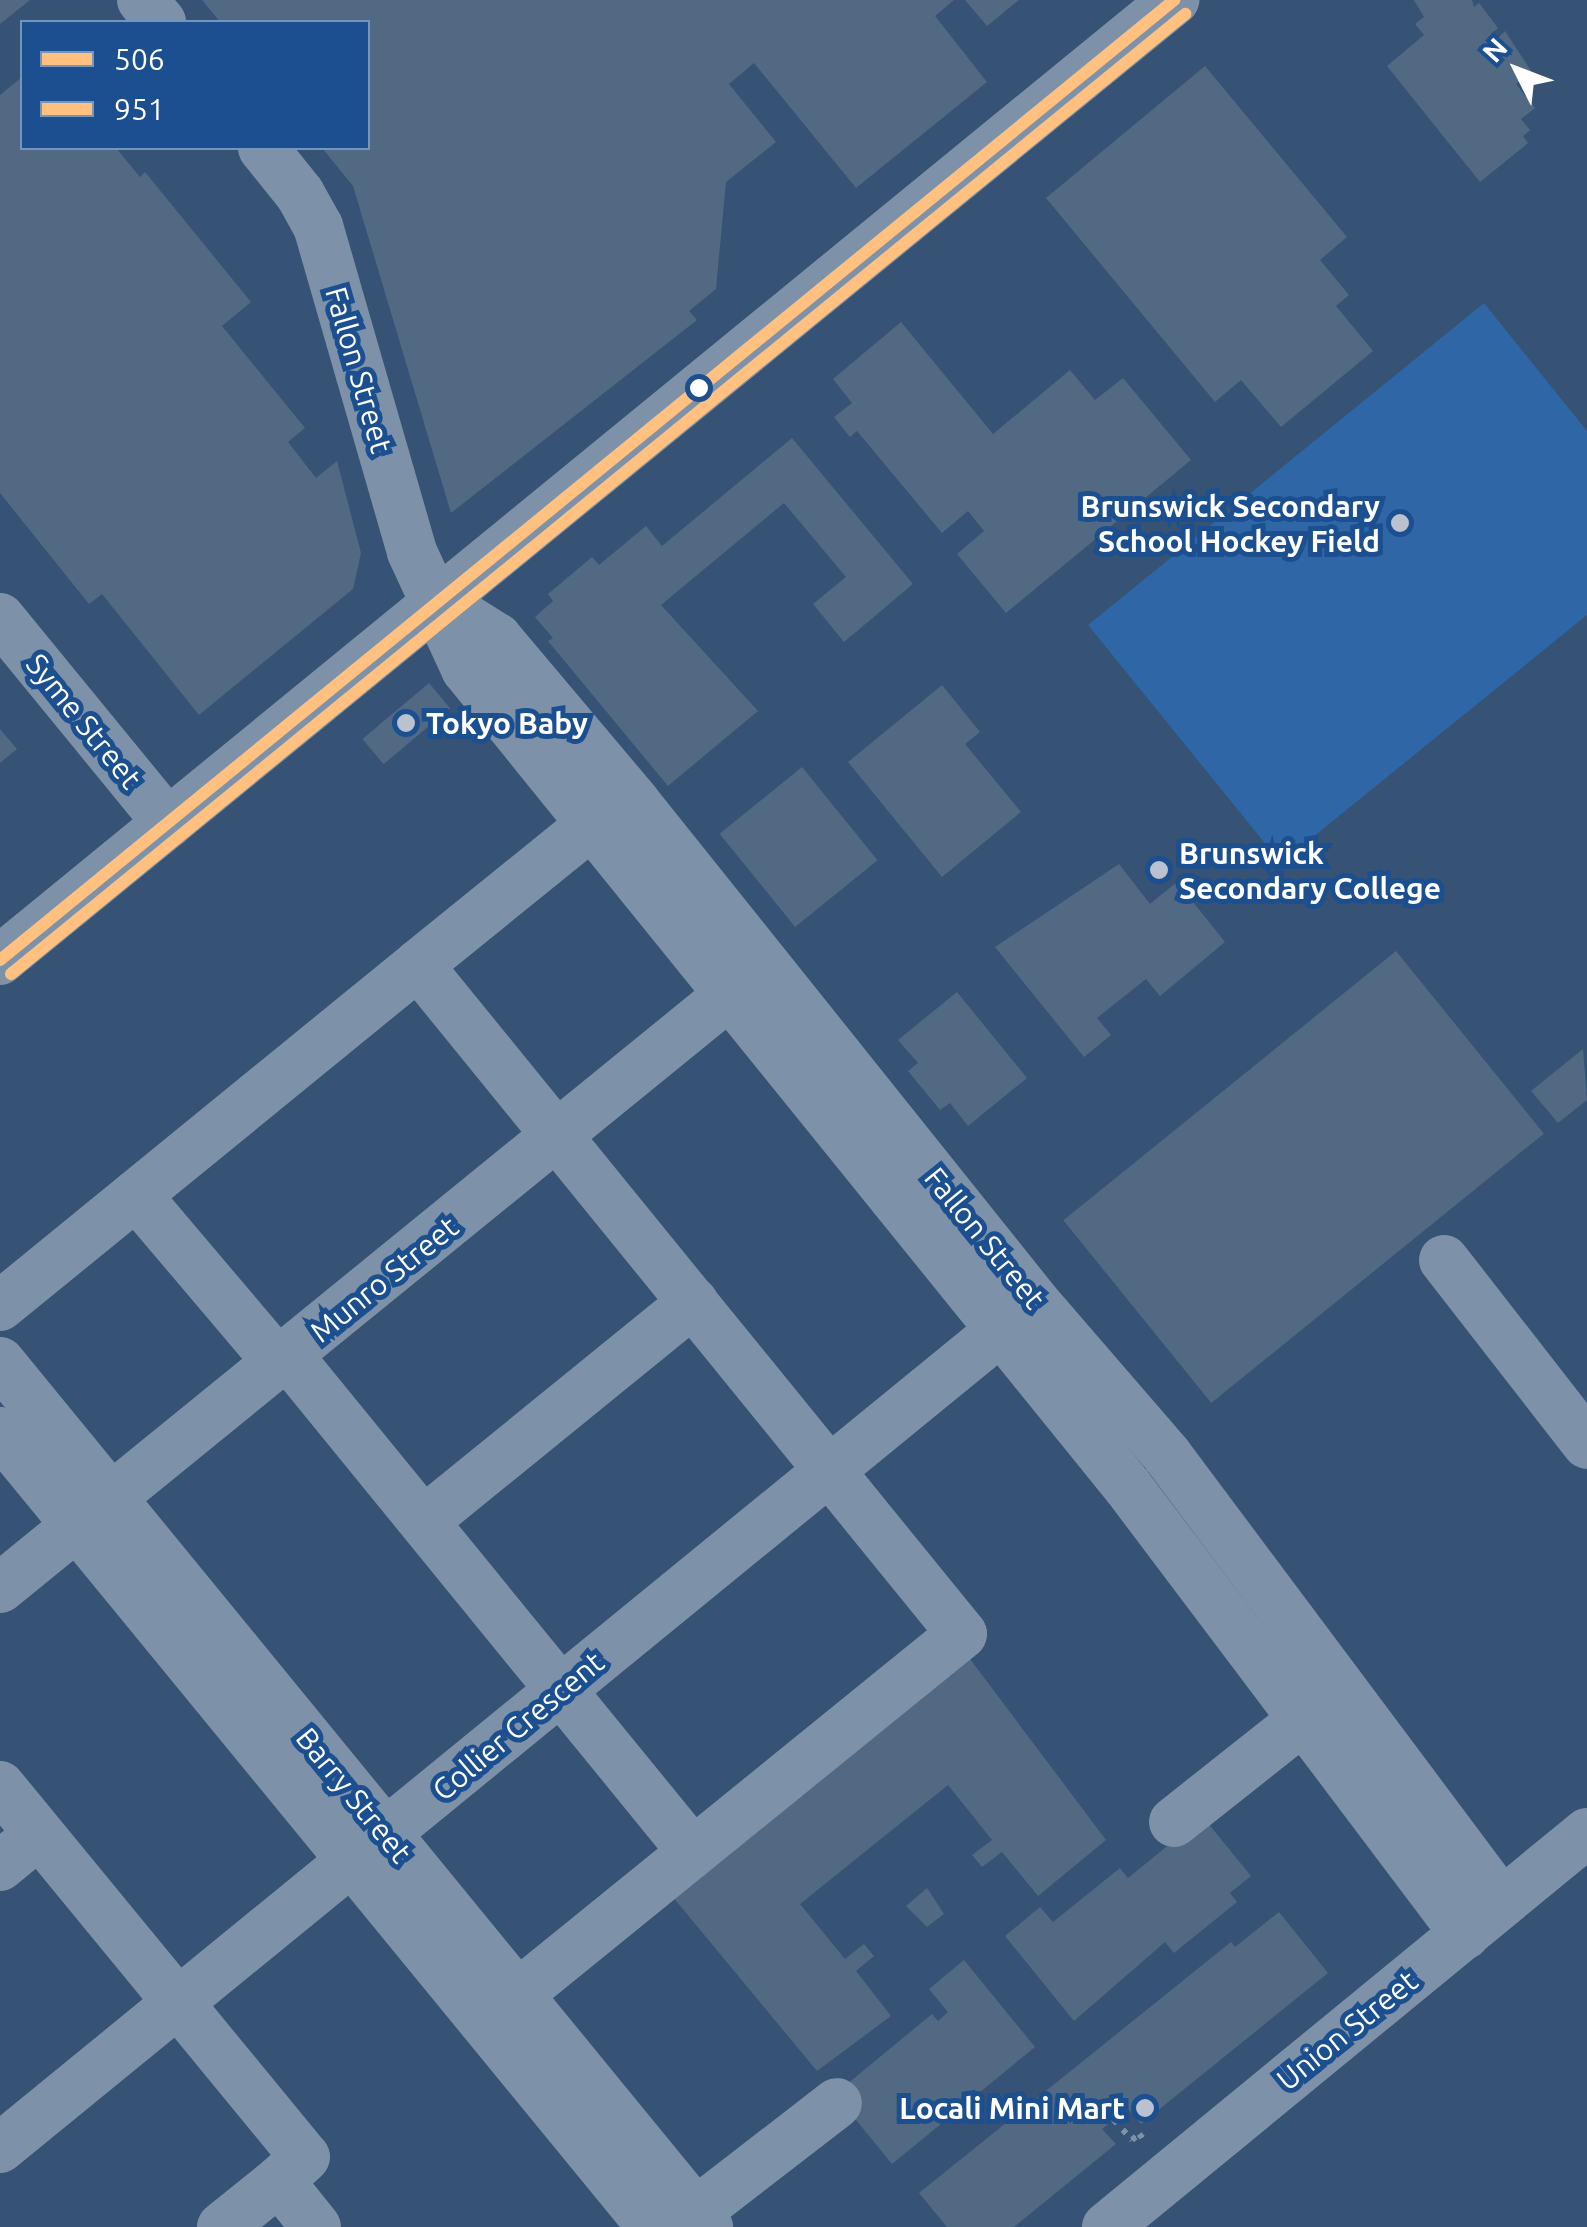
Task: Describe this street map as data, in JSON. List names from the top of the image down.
{
  "streets": {
    "street": [
      "Fallon Street",
      "Syme Street",
      "Munro Street",
      "Collier Crescent",
      "Barry Street",
      "Union Street"
    ]
  },
  "crossings": [
    ["Fallon Street", "Munro Street"],
    ["Fallon Street", "Collier Crescent"],
    ["Fallon Street", "Union Street"],
    ["Munro Street", "Barry Street"],
    ["Collier Crescent", "Barry Street"]
  ],
  "places": [
    "Brunswick Secondary School Hockey Field",
    "Tokyo Baby",
    "Brunswick Secondary College",
    "Locali Mini Mart"
  ],
  "lines": ["transit line 506", "transit line 951"],
  "legend": ["506", "951"],
  "north": "top left"
}
